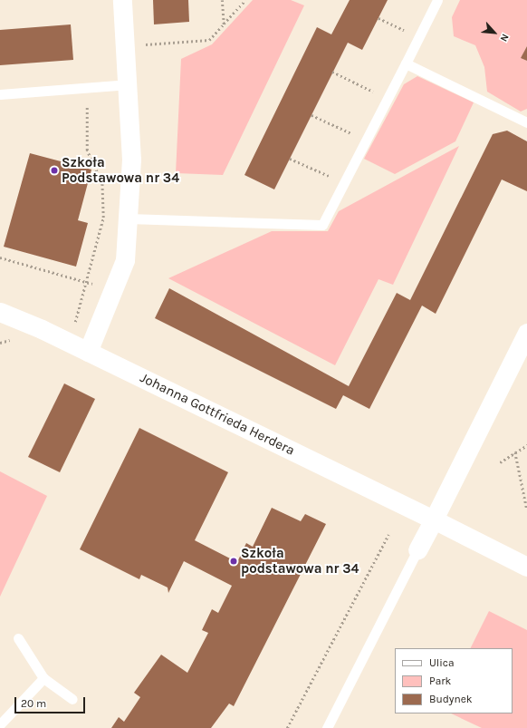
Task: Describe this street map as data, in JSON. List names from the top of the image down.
{
  "streets": {
    "street": ["Johanna Gottfrieda Herdera"]
  },
  "places": ["Szkoła Podstawowa nr 34", "Szkoła podstawowa nr 34"],
  "legend": ["Ulica", "Park", "Budynek"],
  "scale_bar": "20 m",
  "north": "bottom right"
}
